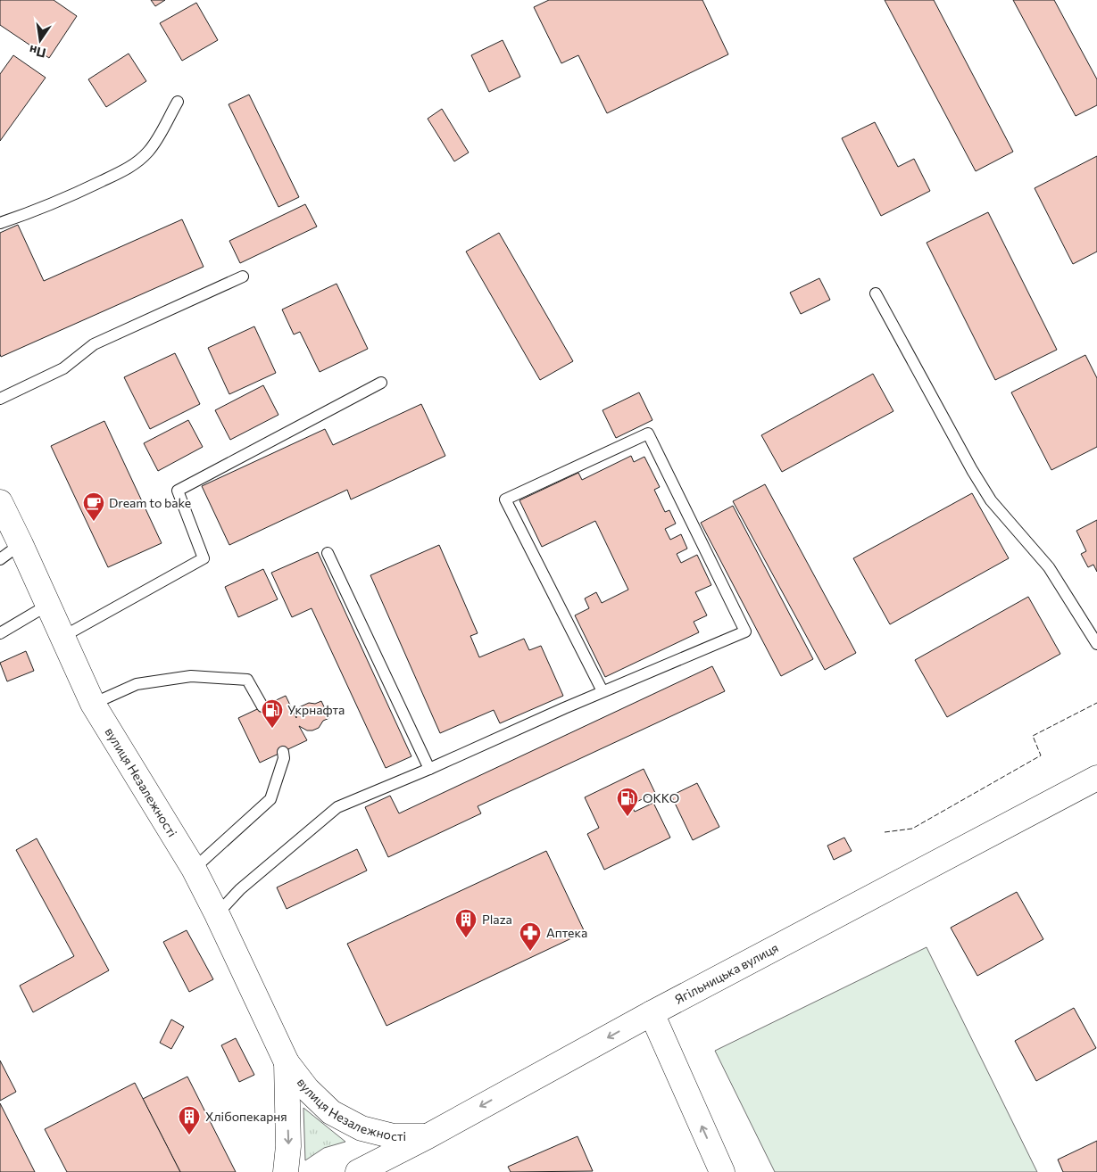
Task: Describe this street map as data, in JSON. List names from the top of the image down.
{
  "streets": {
    "main road": ["вулиця Незалежності", "Ягільницька вулиця"]
  },
  "crossings": [
    ["вулиця Незалежності", "Ягільницька вулиця"]
  ],
  "places": {
    "cafe": ["Dream to bake"],
    "fuel station": ["Укрнафта", "ОККО"],
    "building": ["Plaza", "Хлібопекарня"],
    "pharmacy": ["Аптека"]
  },
  "north": "bottom"
}
